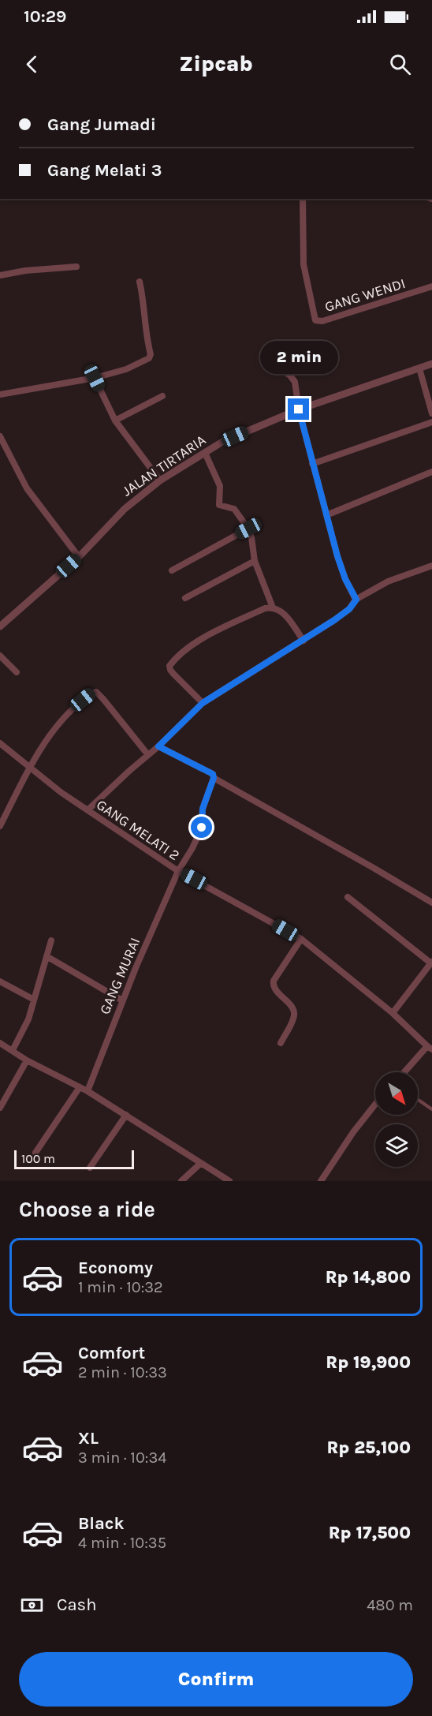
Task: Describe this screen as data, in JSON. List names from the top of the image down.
{
  "streets": {
    "street": [
      "GANG WENDI",
      "JALAN TIRTARIA",
      "GANG MELATI 2",
      "GANG MURAI"
    ]
  },
  "crossings": [
    ["GANG MELATI 2", "GANG MURAI"]
  ],
  "scale_bar": "100 m",
  "north": "bottom right",
  "page": {
    "status": "10:29",
    "header": "Zipcab",
    "banner": ["Gang Jumadi", "Gang Melati 3"],
    "bubble": "2 min",
    "scale": "100 m",
    "heading": "Choose a ride",
    "list": [
      {
        "name": "Economy",
        "note": "1 min · 10:32",
        "value": "Rp 14,800"
      },
      {
        "name": "Comfort",
        "note": "2 min · 10:33",
        "value": "Rp 19,900"
      },
      {
        "name": "XL",
        "note": "3 min · 10:34",
        "value": "Rp 25,100"
      },
      {
        "name": "Black",
        "note": "4 min · 10:35",
        "value": "Rp 17,500"
      }
    ],
    "pay": ["Cash", "480 m"],
    "buttons": "Confirm"
  }
}
